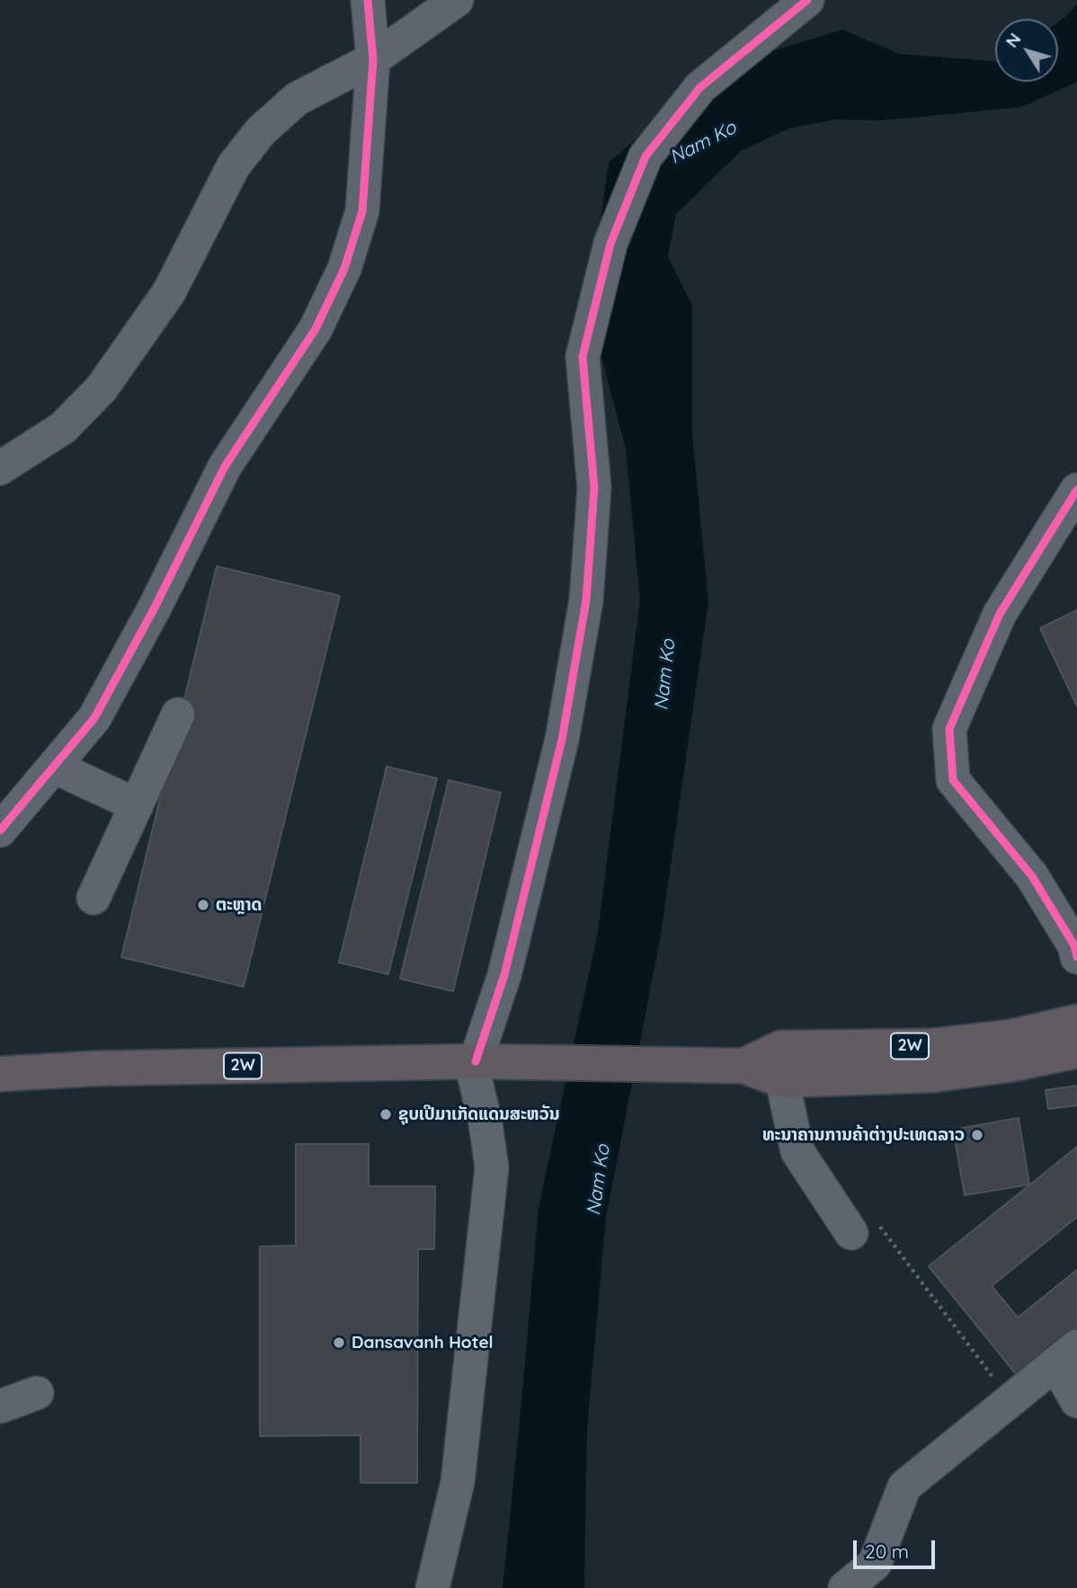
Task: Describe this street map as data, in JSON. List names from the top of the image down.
{
  "streets": {
    "highway": ["2W"]
  },
  "water": ["Nam Ko"],
  "places": [
    "ຕະຫຼາດ",
    "ຊຸບເປີມາເກັດແດນສະຫວັນ",
    "ທະນາຄານການຄ້າຕ່າງປະເທດລາວ",
    "Dansavanh Hotel"
  ],
  "scale_bar": "20 m",
  "north": "top left"
}
